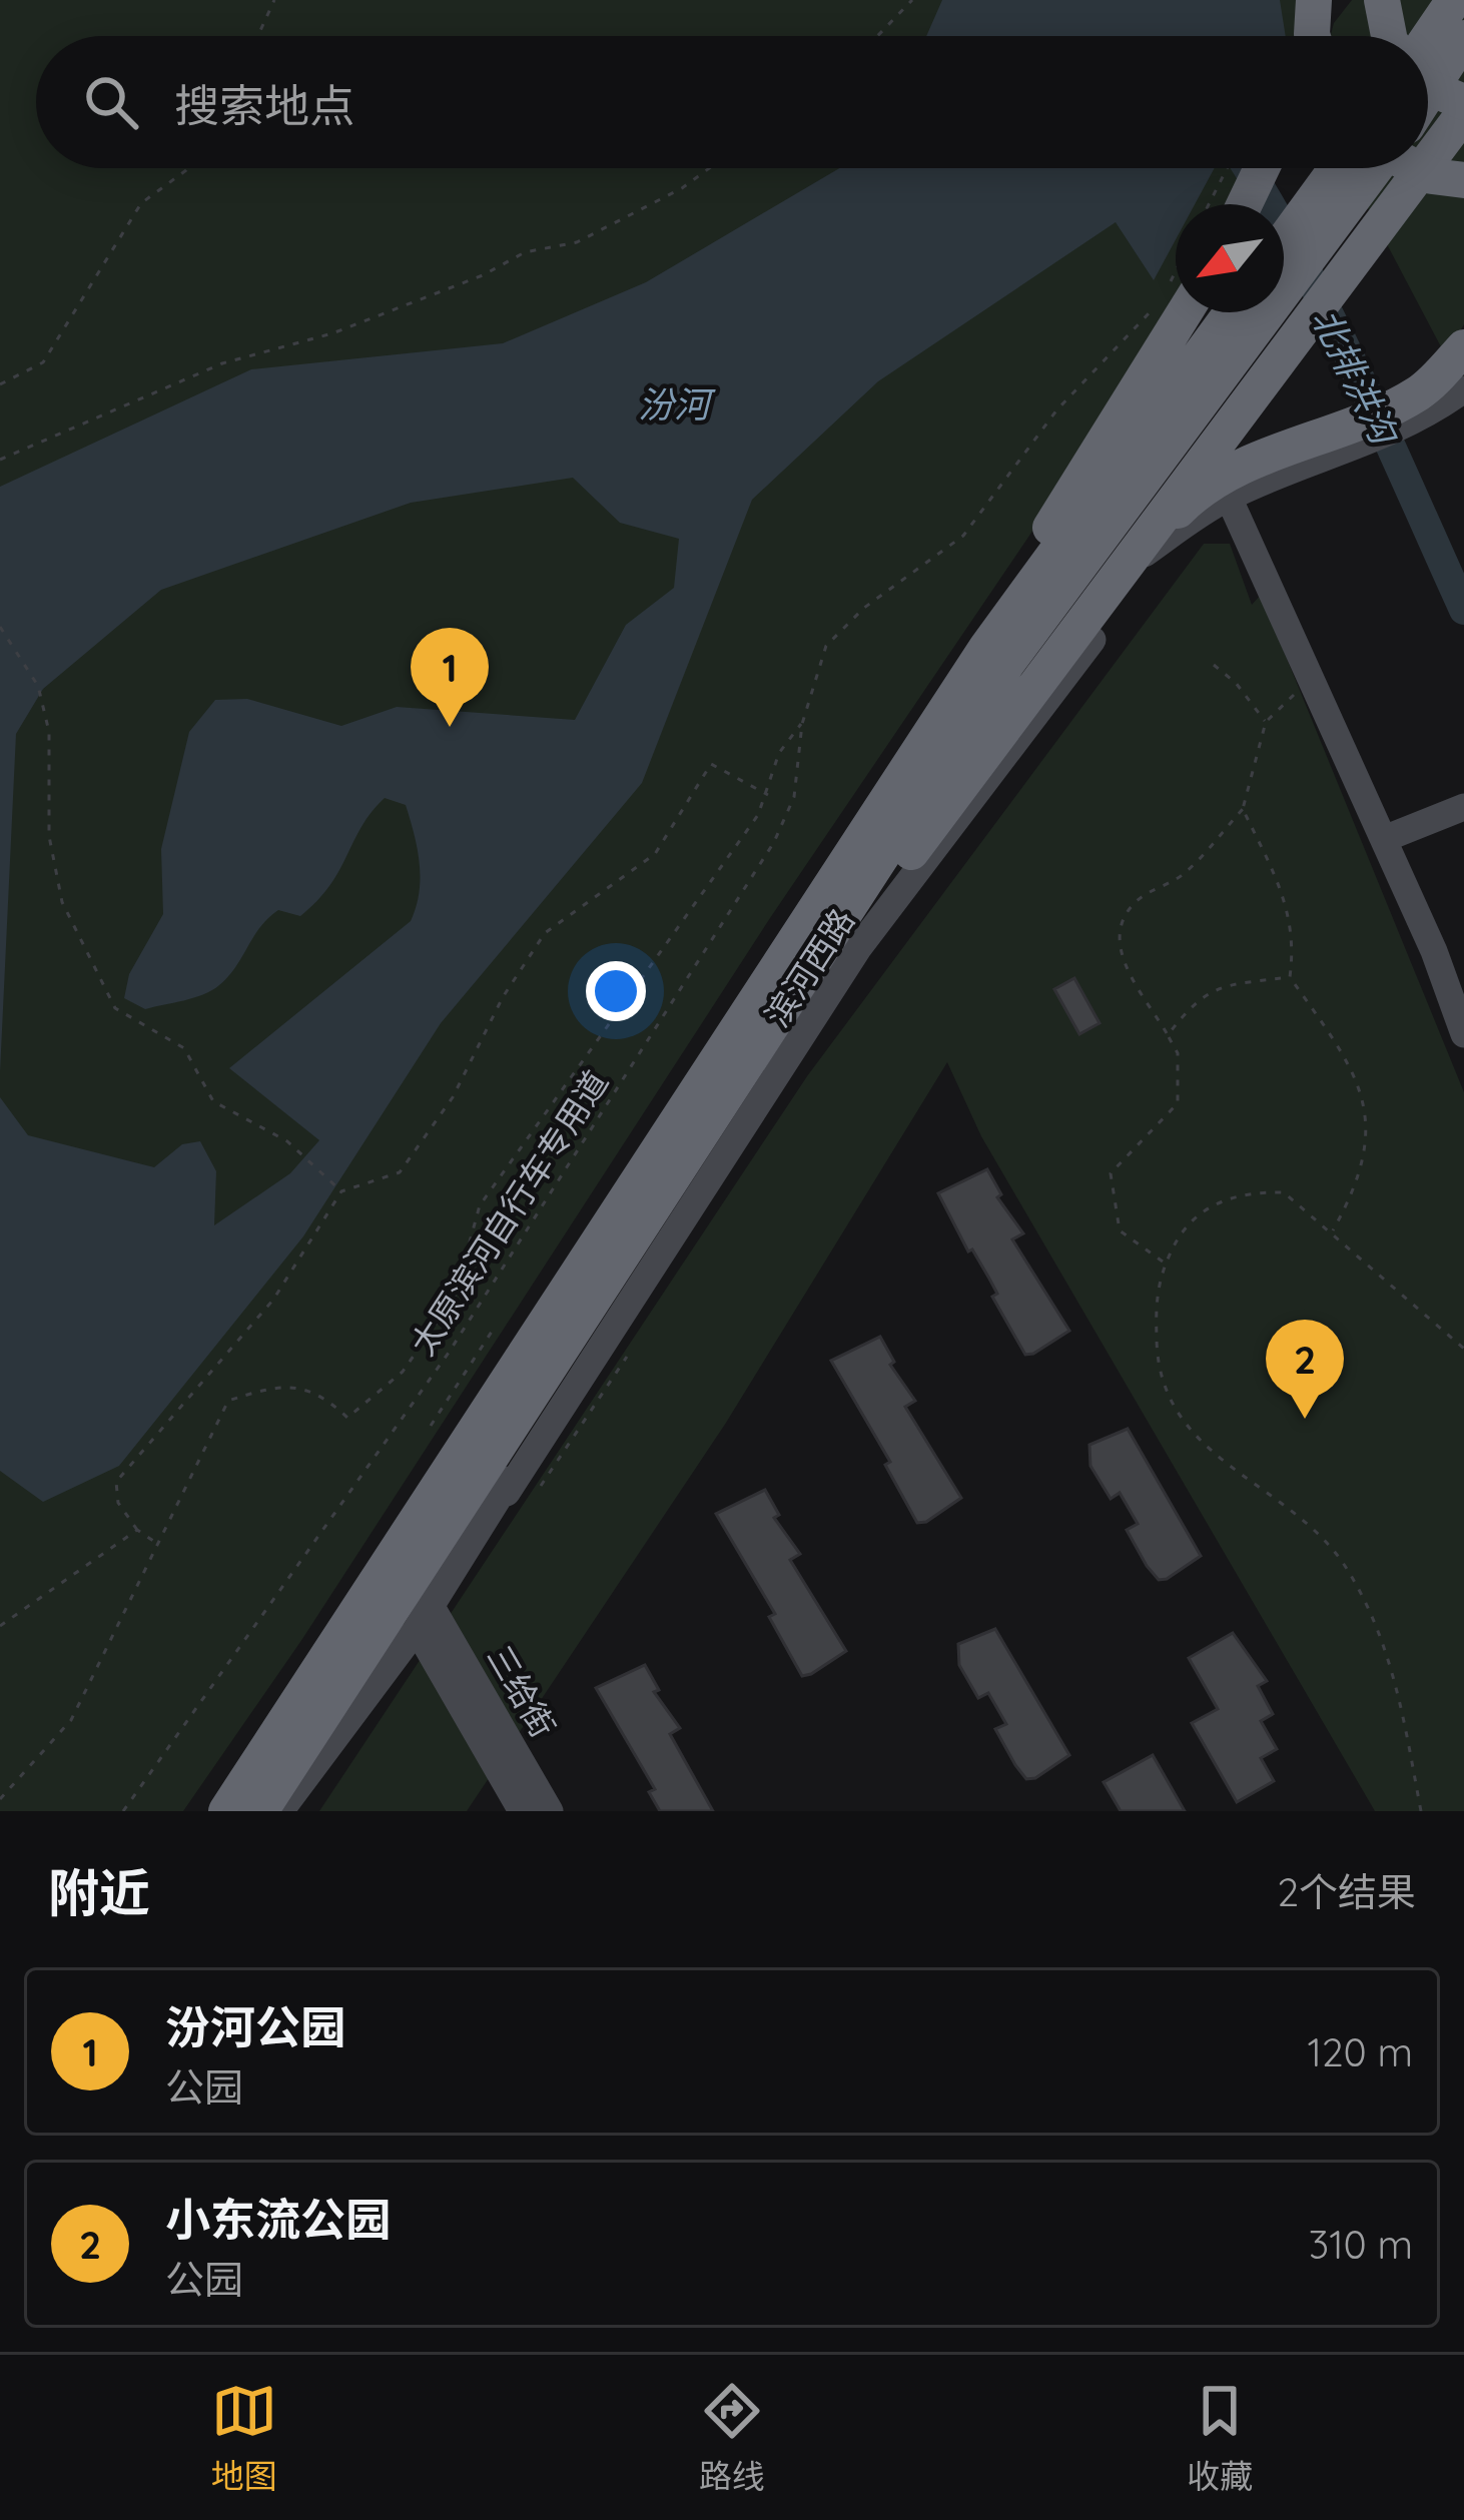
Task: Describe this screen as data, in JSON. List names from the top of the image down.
{
  "streets": {
    "highway": ["滨河西路"],
    "street": ["三给街"],
    "path": ["太原滨河自行车专用道"]
  },
  "water": ["北排洪沟", "汾河"],
  "north": "bottom left",
  "page": {
    "search": "搜索地点",
    "pins": ["1", "2"],
    "heading": ["附近", "2个结果"],
    "list": [
      {
        "mark": "1",
        "name": "汾河公园",
        "note": "公园",
        "value": "120 m"
      },
      {
        "mark": "2",
        "name": "小东流公园",
        "note": "公园",
        "value": "310 m"
      }
    ],
    "nav": ["地图", "路线", "收藏"]
  }
}
